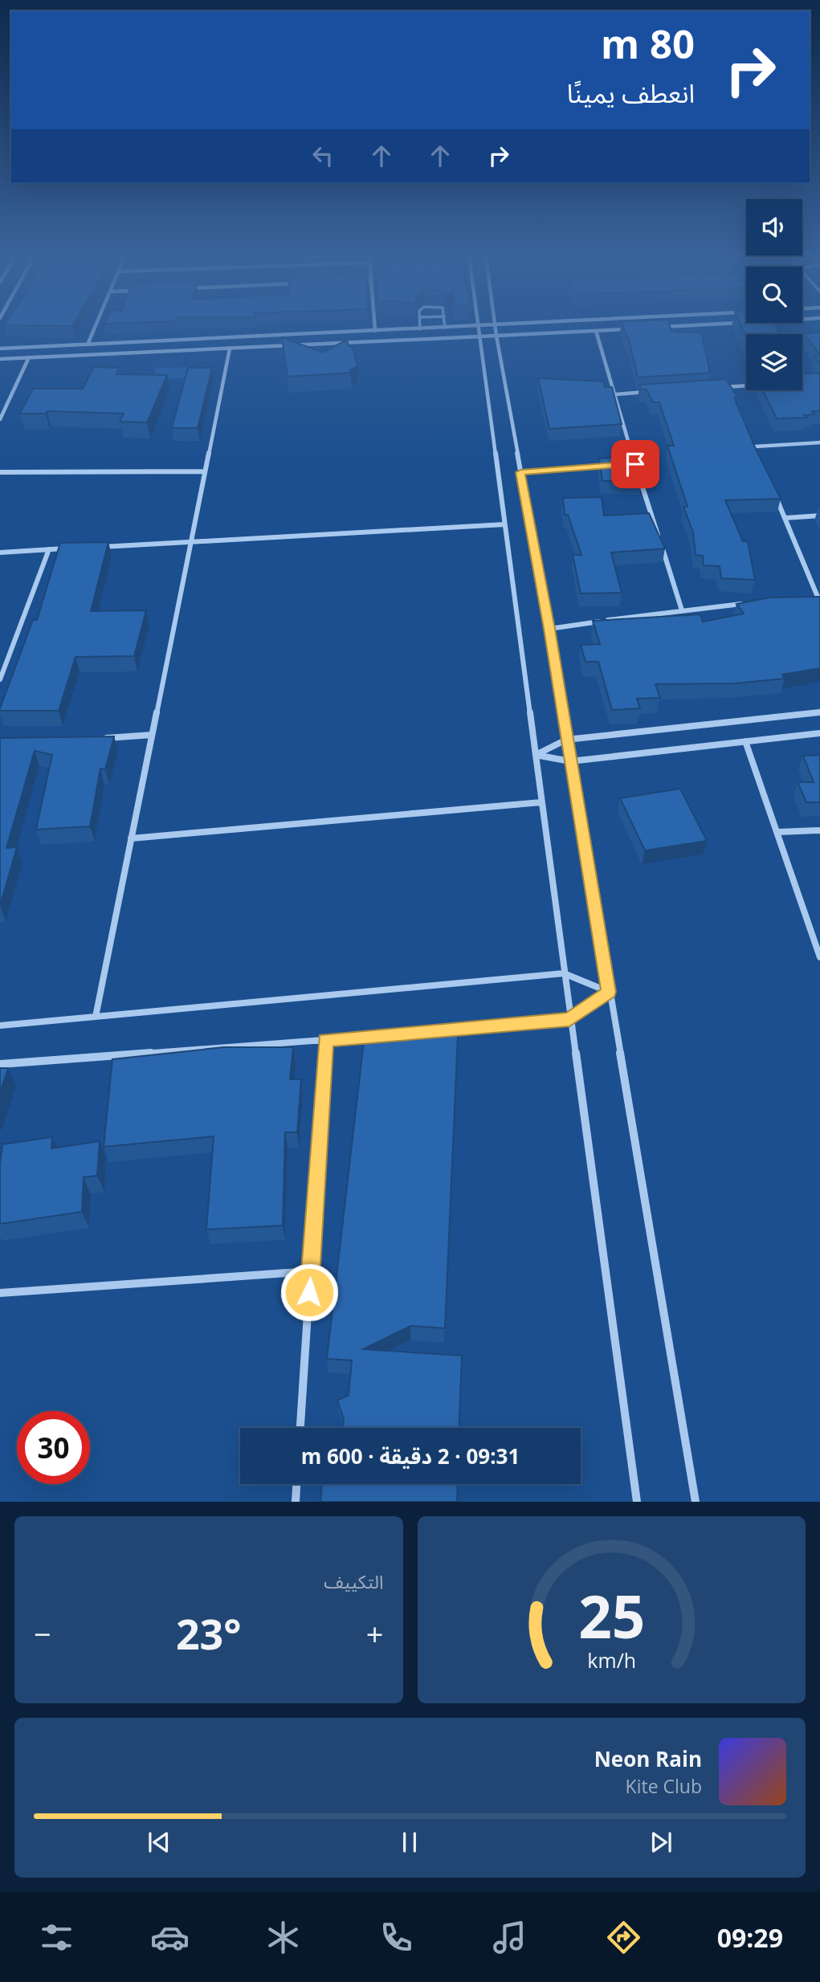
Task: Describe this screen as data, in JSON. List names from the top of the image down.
{
  "page": {
    "turn": ["80 m", "انعطف يمينًا"],
    "limit": "30",
    "trip": "09:31 · 2 دقيقة · 600 m",
    "tile": "التكييف",
    "heat": ["−", "23°", "+"],
    "song": ["Neon Rain", "Kite Club"],
    "tabs": "09:29",
    "gauge": ["25", "km/h"]
  }
}
